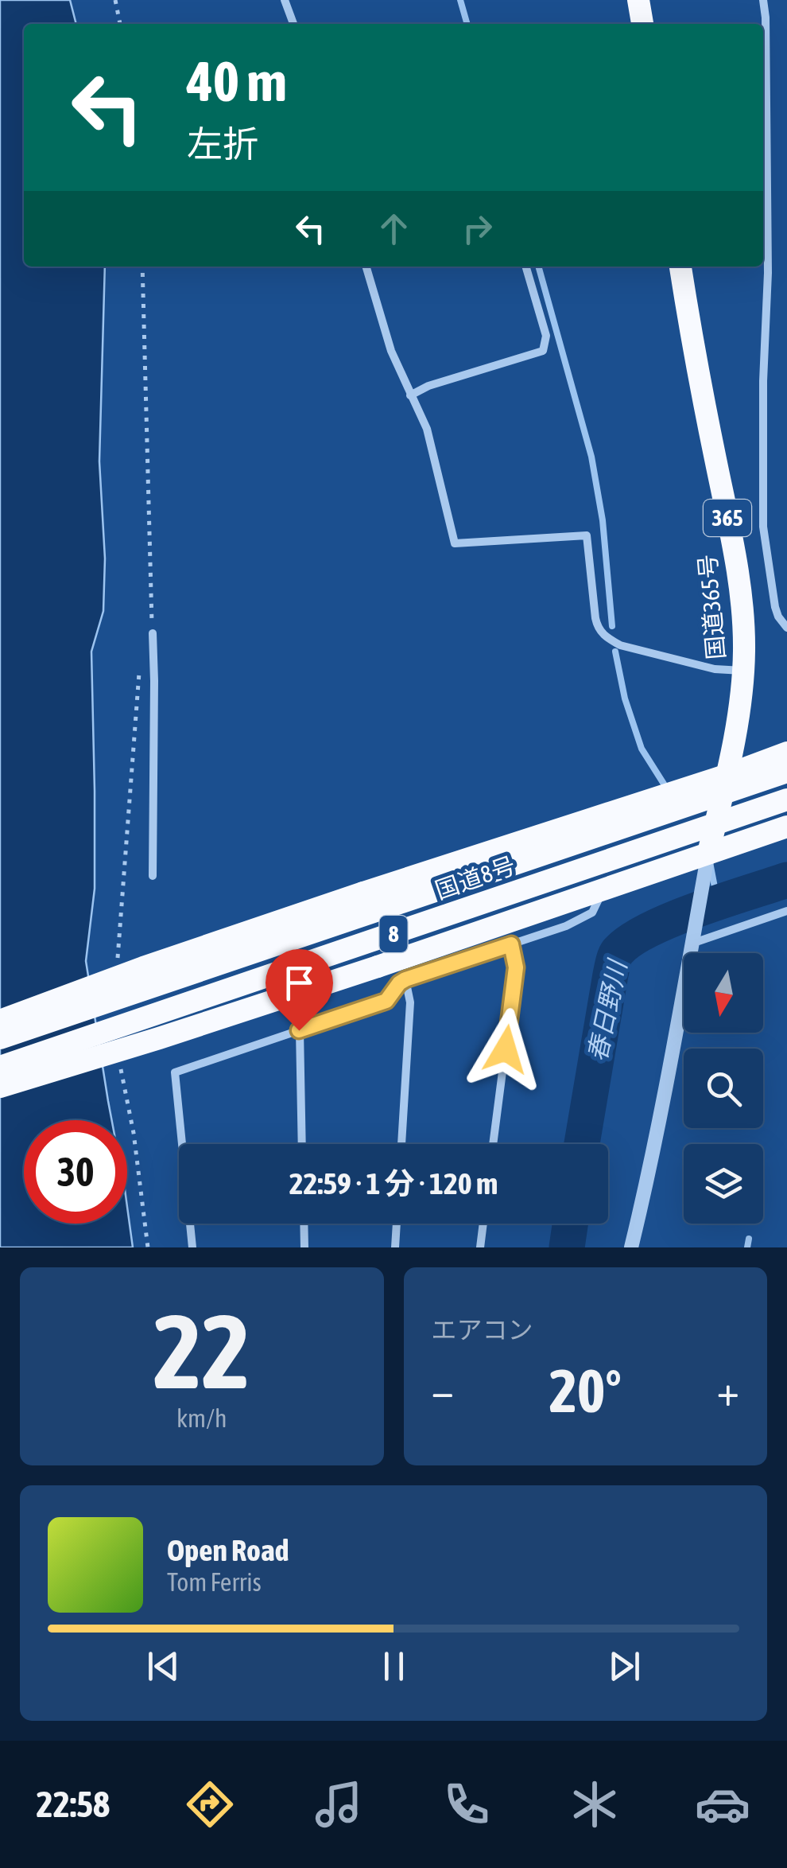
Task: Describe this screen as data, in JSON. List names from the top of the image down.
{
  "streets": {
    "highway": [
      "365",
      "国道365号",
      "国道8号",
      "8"
    ]
  },
  "crossings": [
    ["国道365号", "8"]
  ],
  "water": ["春日野川"],
  "north": "bottom",
  "page": {
    "turn": ["40 m", "左折"],
    "limit": "30",
    "trip": "22:59 · 1 分 · 120 m",
    "tile": [
      ["22", "km/h"],
      "エアコン"
    ],
    "heat": ["−", "20°", "+"],
    "song": ["Open Road", "Tom Ferris"],
    "tabs": "22:58"
  }
}
